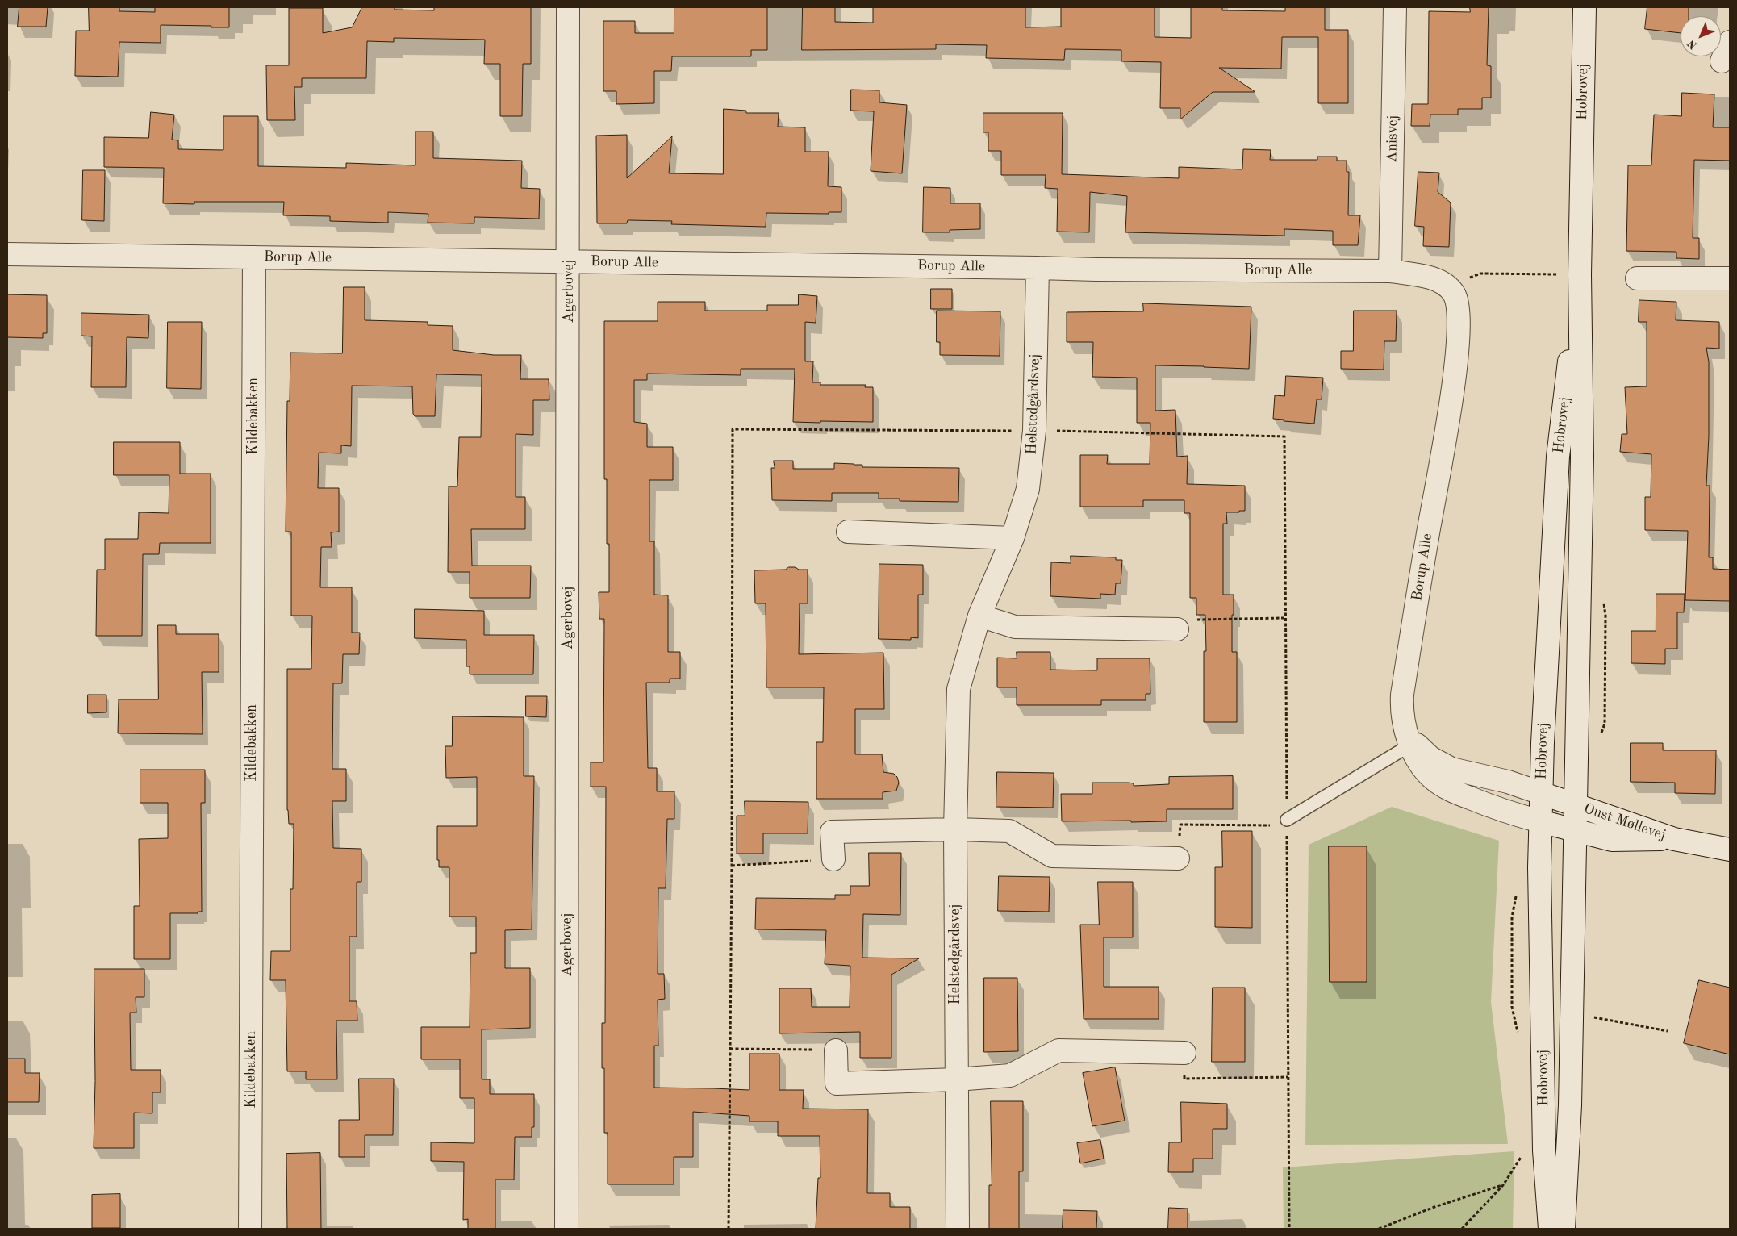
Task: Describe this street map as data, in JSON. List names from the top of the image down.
{
  "streets": {
    "street": [
      "Hobrovej",
      "Anisvej",
      "Borup Alle",
      "Agerbovej",
      "Helstedgårdsvej",
      "Kildebakken",
      "Oust Møllevej"
    ]
  },
  "crossings": [
    ["Hobrovej", "Borup Alle"],
    ["Hobrovej", "Oust Møllevej"],
    ["Anisvej", "Borup Alle"],
    ["Borup Alle", "Agerbovej"],
    ["Borup Alle", "Helstedgårdsvej"],
    ["Borup Alle", "Kildebakken"],
    ["Borup Alle", "Oust Møllevej"]
  ],
  "north": "bottom left"
}
